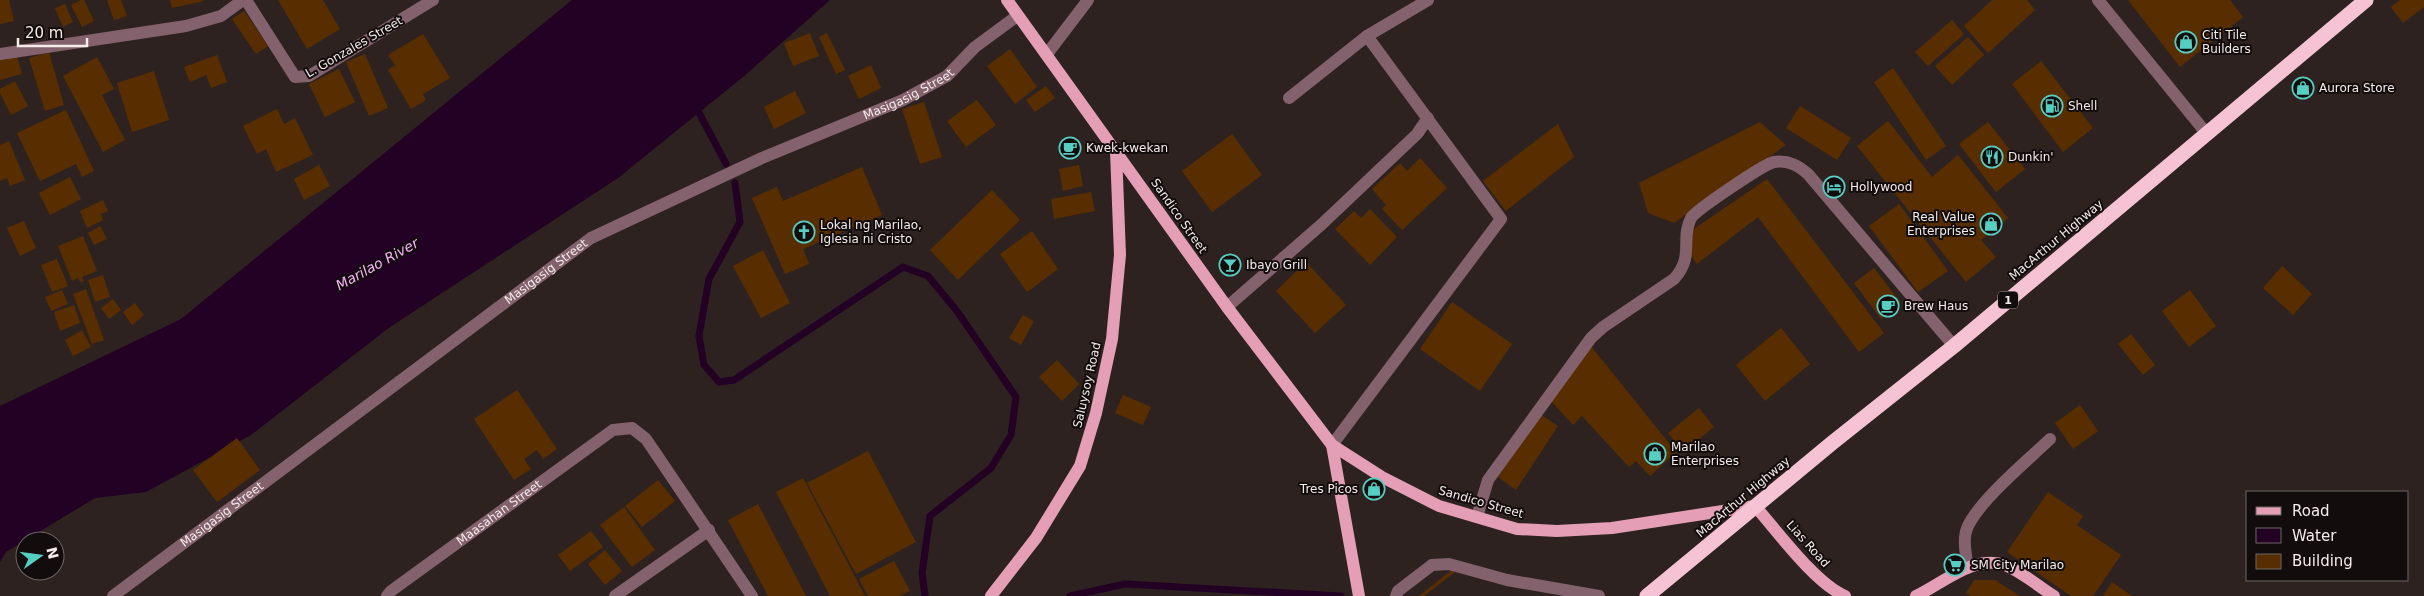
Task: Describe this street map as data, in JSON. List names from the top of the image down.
{
  "streets": {
    "highway": ["MacArthur Highway", "1"],
    "main road": ["Sandico Street", "Saluysoy Road", "Lias Road"],
    "street": ["L. Gonzales Street", "Masigasig Street", "Maasahan Street"]
  },
  "crossings": [
    ["Masigasig Street", "Sandico Street"],
    ["Sandico Street", "MacArthur Highway"],
    ["Sandico Street", "Saluysoy Road"],
    ["Sandico Street", "Lias Road"],
    ["MacArthur Highway", "Lias Road"]
  ],
  "water": ["Marilao River"],
  "places": {
    "shop": [
      "Citi Tile Builders",
      "Aurora Store",
      "Real Value Enterprises",
      "Marilao Enterprises",
      "Tres Picos"
    ],
    "fuel station": ["Shell"],
    "cafe": ["Kwek-kwekan", "Brew Haus"],
    "restaurant": ["Dunkin'"],
    "hotel": ["Hollywood"],
    "church": ["Lokal ng Marilao, Iglesia ni Cristo"],
    "bar": ["Ibayo Grill"],
    "supermarket": ["SM City Marilao"]
  },
  "legend": ["Road", "Water", "Building"],
  "scale_bar": "20 m",
  "north": "right"
}
